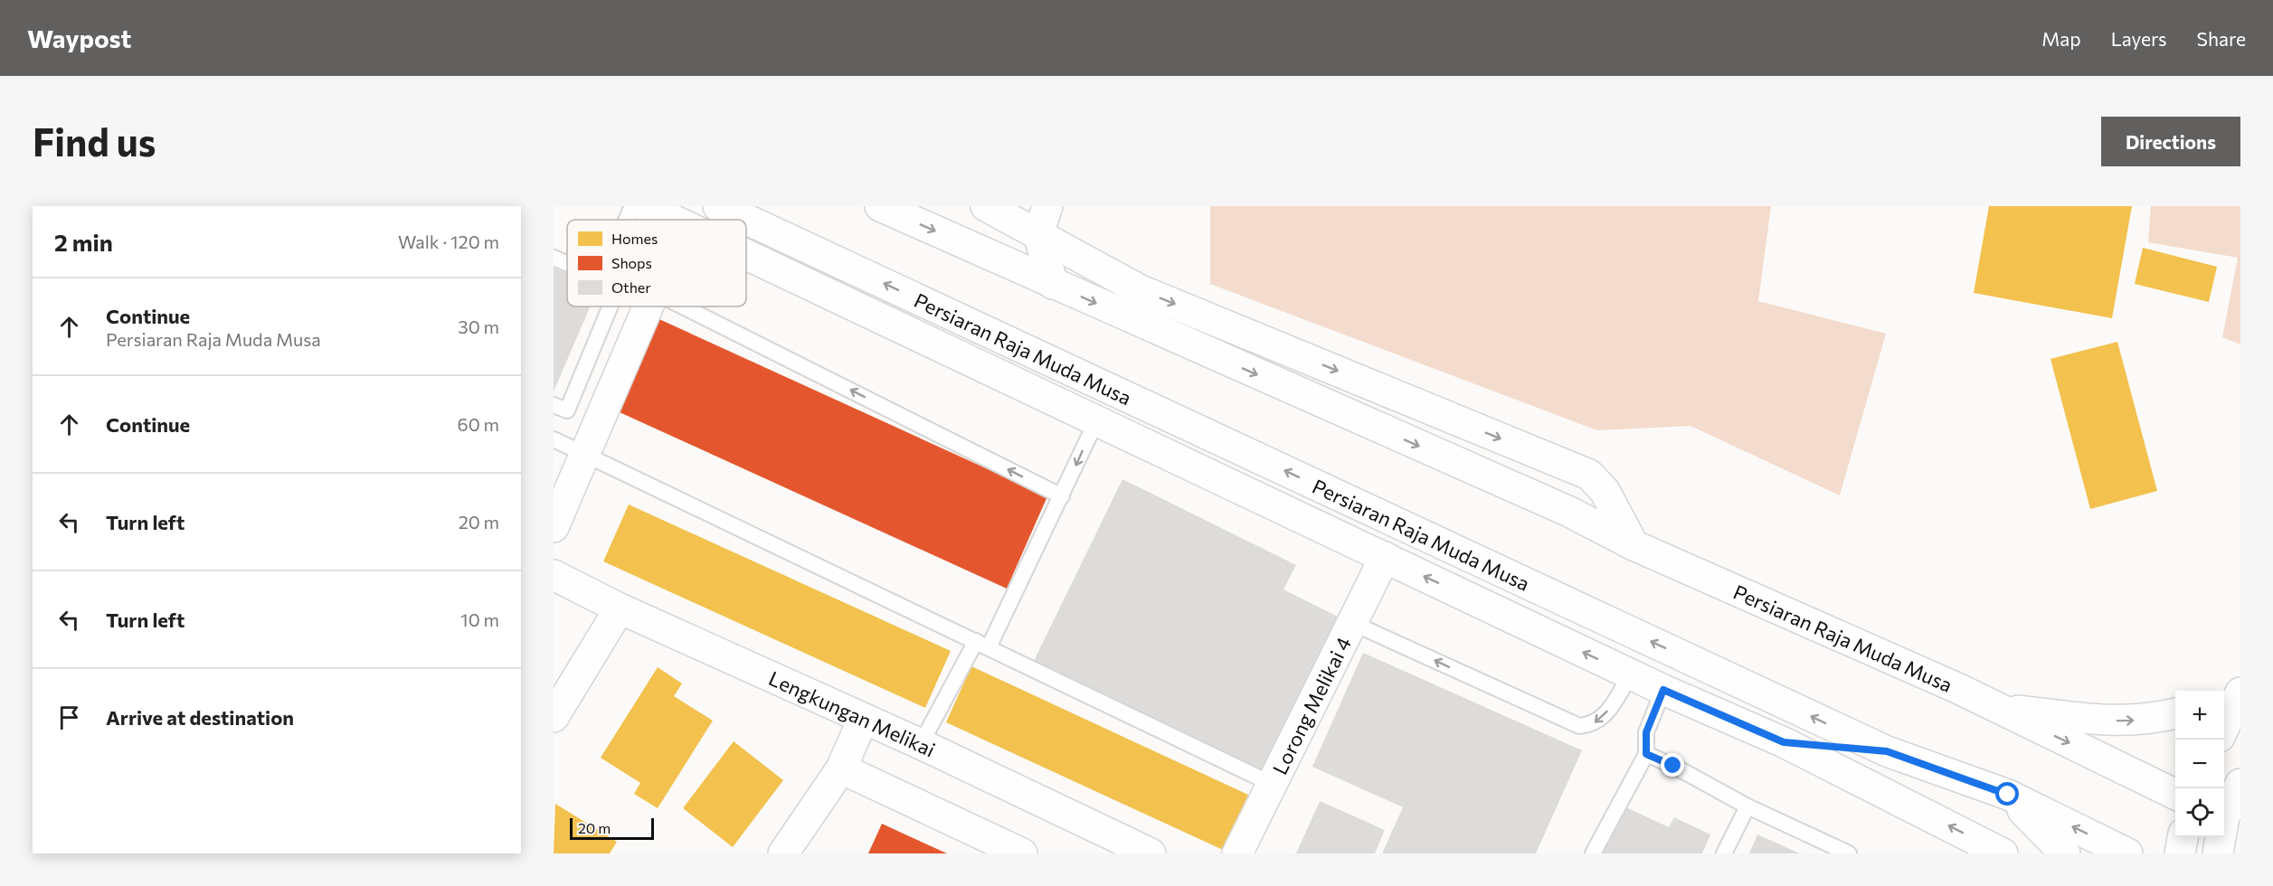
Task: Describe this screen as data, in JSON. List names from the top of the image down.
{
  "streets": {
    "street": ["Persiaran Raja Muda Musa", "Lorong Melikai 4", "Lengkungan Melikai"]
  },
  "legend": ["Homes", "Shops", "Other"],
  "scale_bar": "20 m",
  "page": {
    "header": "Waypost",
    "nav": ["Map", "Layers", "Share"],
    "buttons": "Directions",
    "title": "Find us",
    "heading": ["2 min", "Walk · 120 m"],
    "list": [
      ["Continue", "Persiaran Raja Muda Musa", "30 m"],
      ["Continue", "60 m"],
      ["Turn left", "20 m"],
      ["Turn left", "10 m"],
      "Arrive at destination"
    ],
    "map_buttons": ["+", "−"],
    "scale": "20 m"
  }
}
